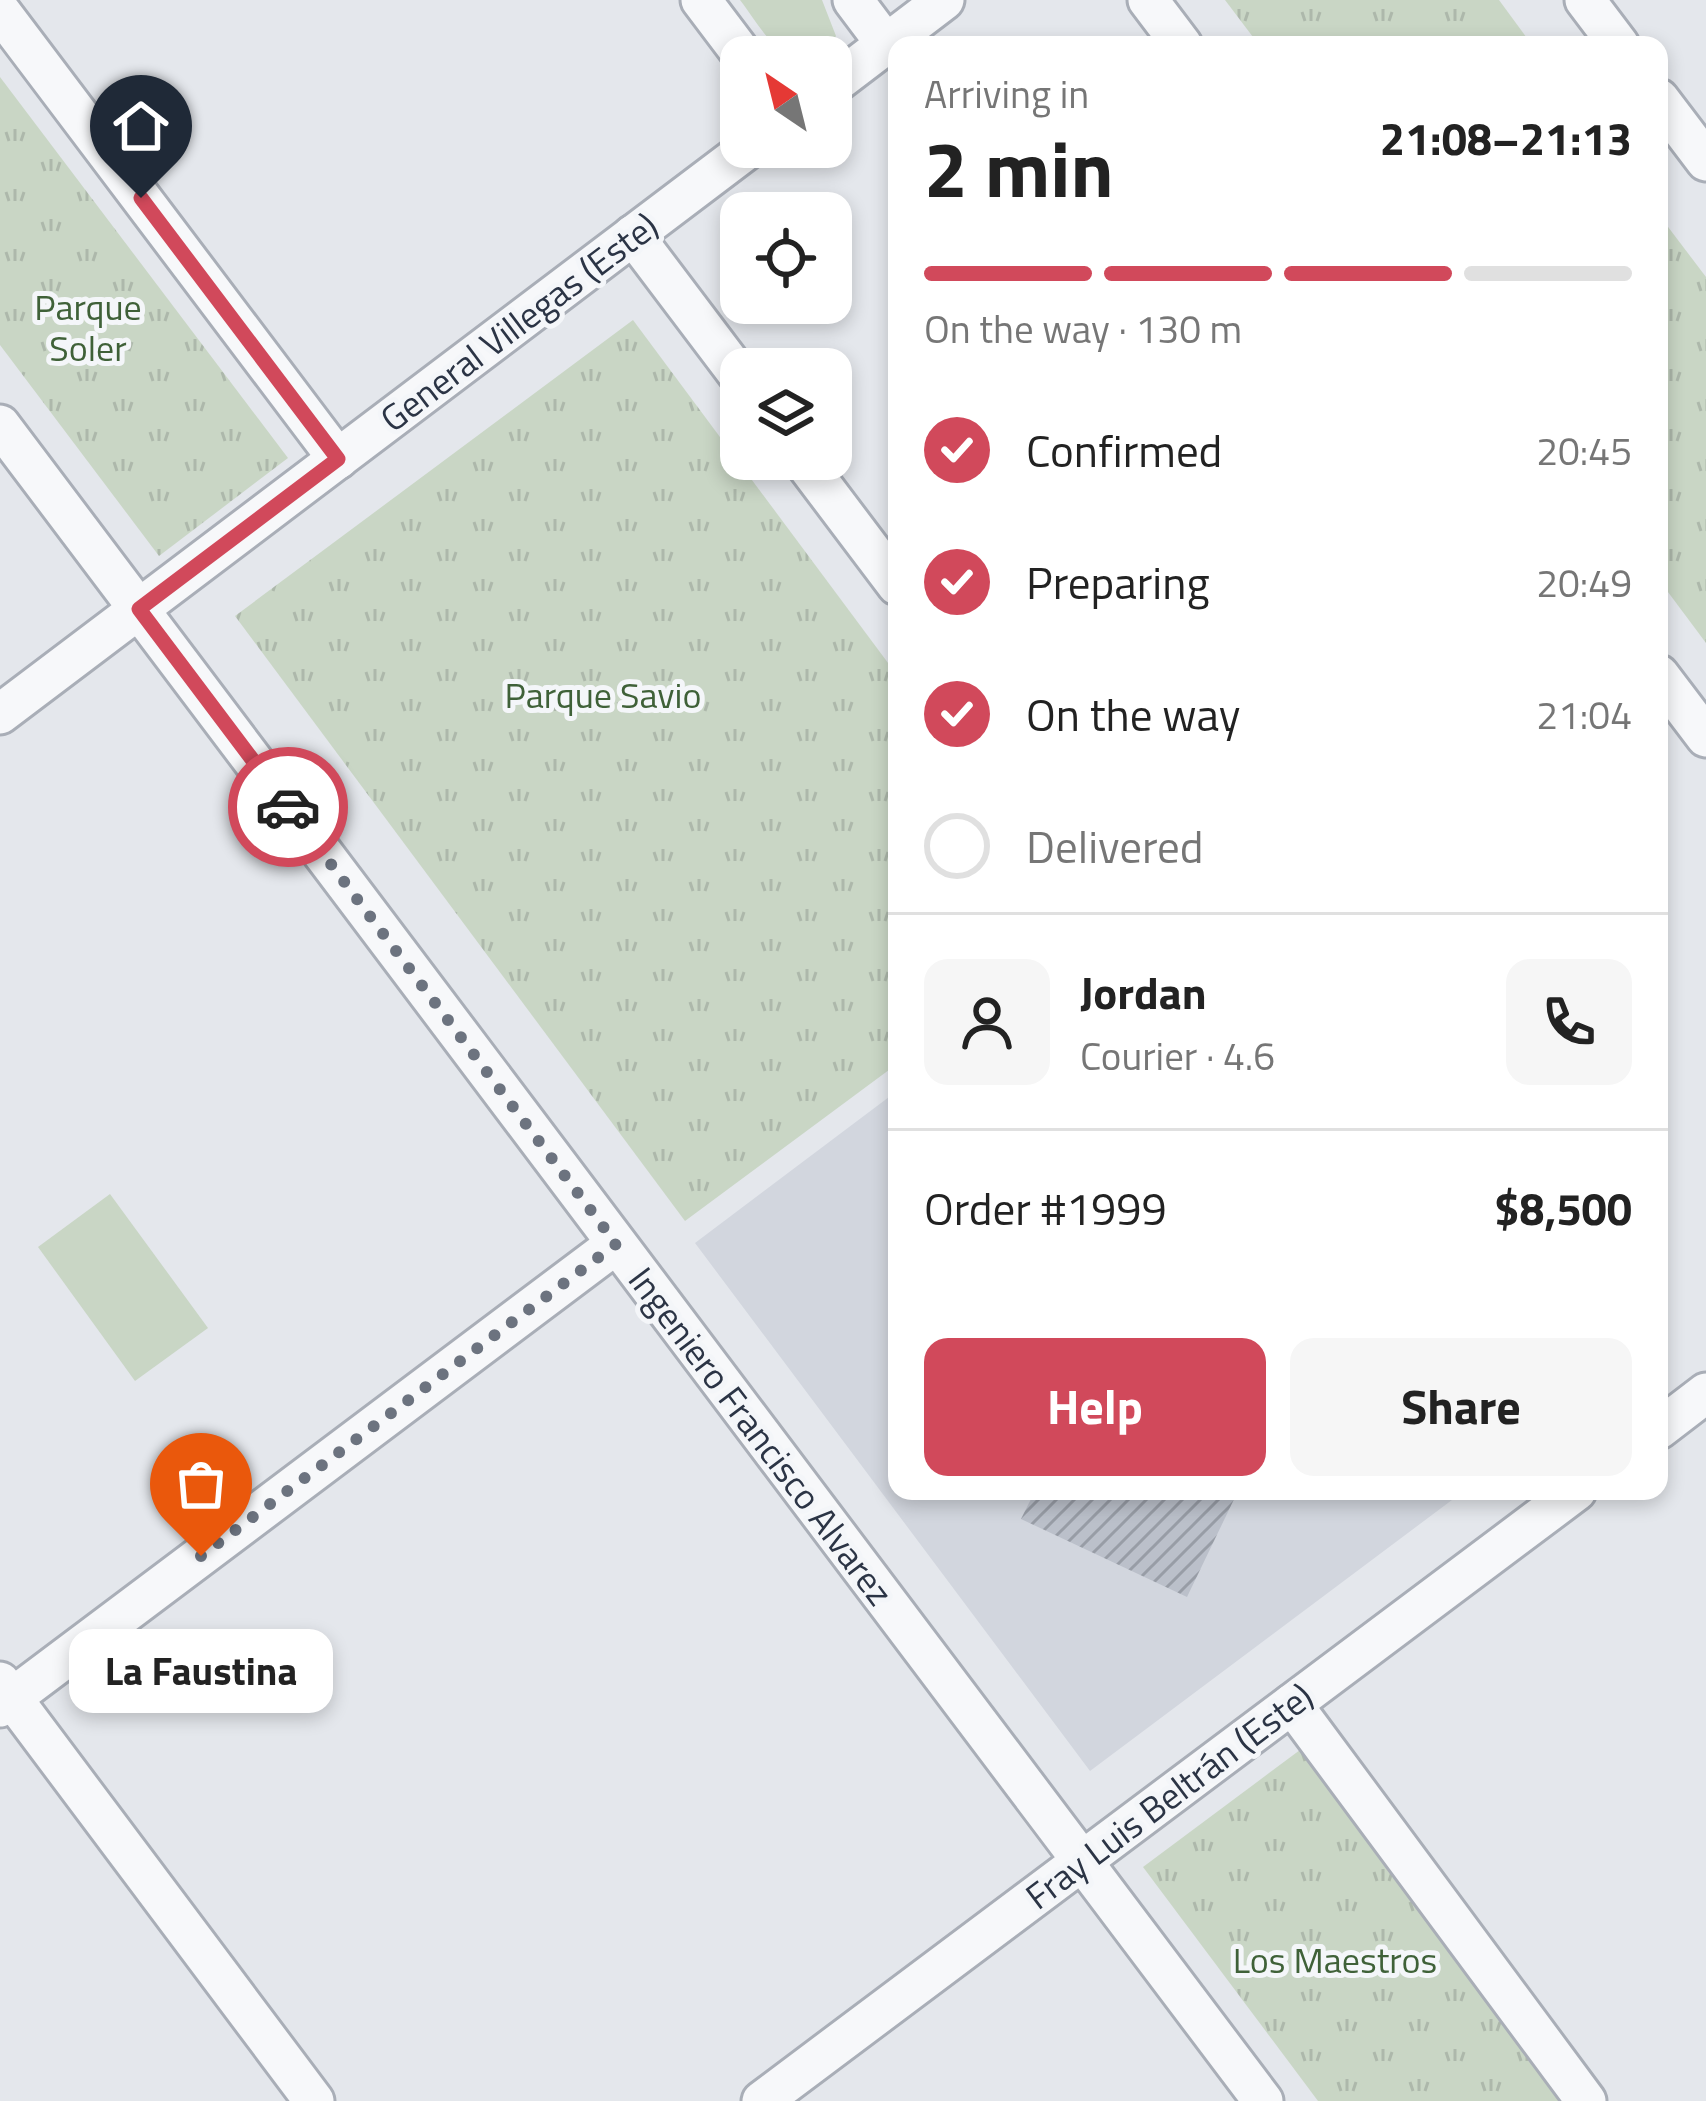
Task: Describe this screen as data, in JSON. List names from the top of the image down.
{
  "streets": {
    "street": ["General Villegas (Este)", "Ingeniero Francisco Alvarez", "Fray Luis Beltrán (Este)"]
  },
  "crossings": [
    ["General Villegas (Este)", "Ingeniero Francisco Alvarez"],
    ["Ingeniero Francisco Alvarez", "Fray Luis Beltrán (Este)"]
  ],
  "parks": ["Parque Soler", "Parque Savio", "Los Maestros"],
  "places": ["La Faustina"],
  "north": "top left",
  "page": {
    "heading": ["2 min", "Arriving in", "21:08–21:13"],
    "panel": [
      "Jordan",
      "Courier · 4.6",
      "Order #1999",
      "$8,500"
    ],
    "bar": "On the way · 130 m",
    "list": [
      ["Confirmed", "20:45"],
      ["Preparing", "20:49"],
      ["On the way", "21:04"],
      "Delivered"
    ],
    "buttons": ["Help", "Share"],
    "bubble": "La Faustina"
  }
}
